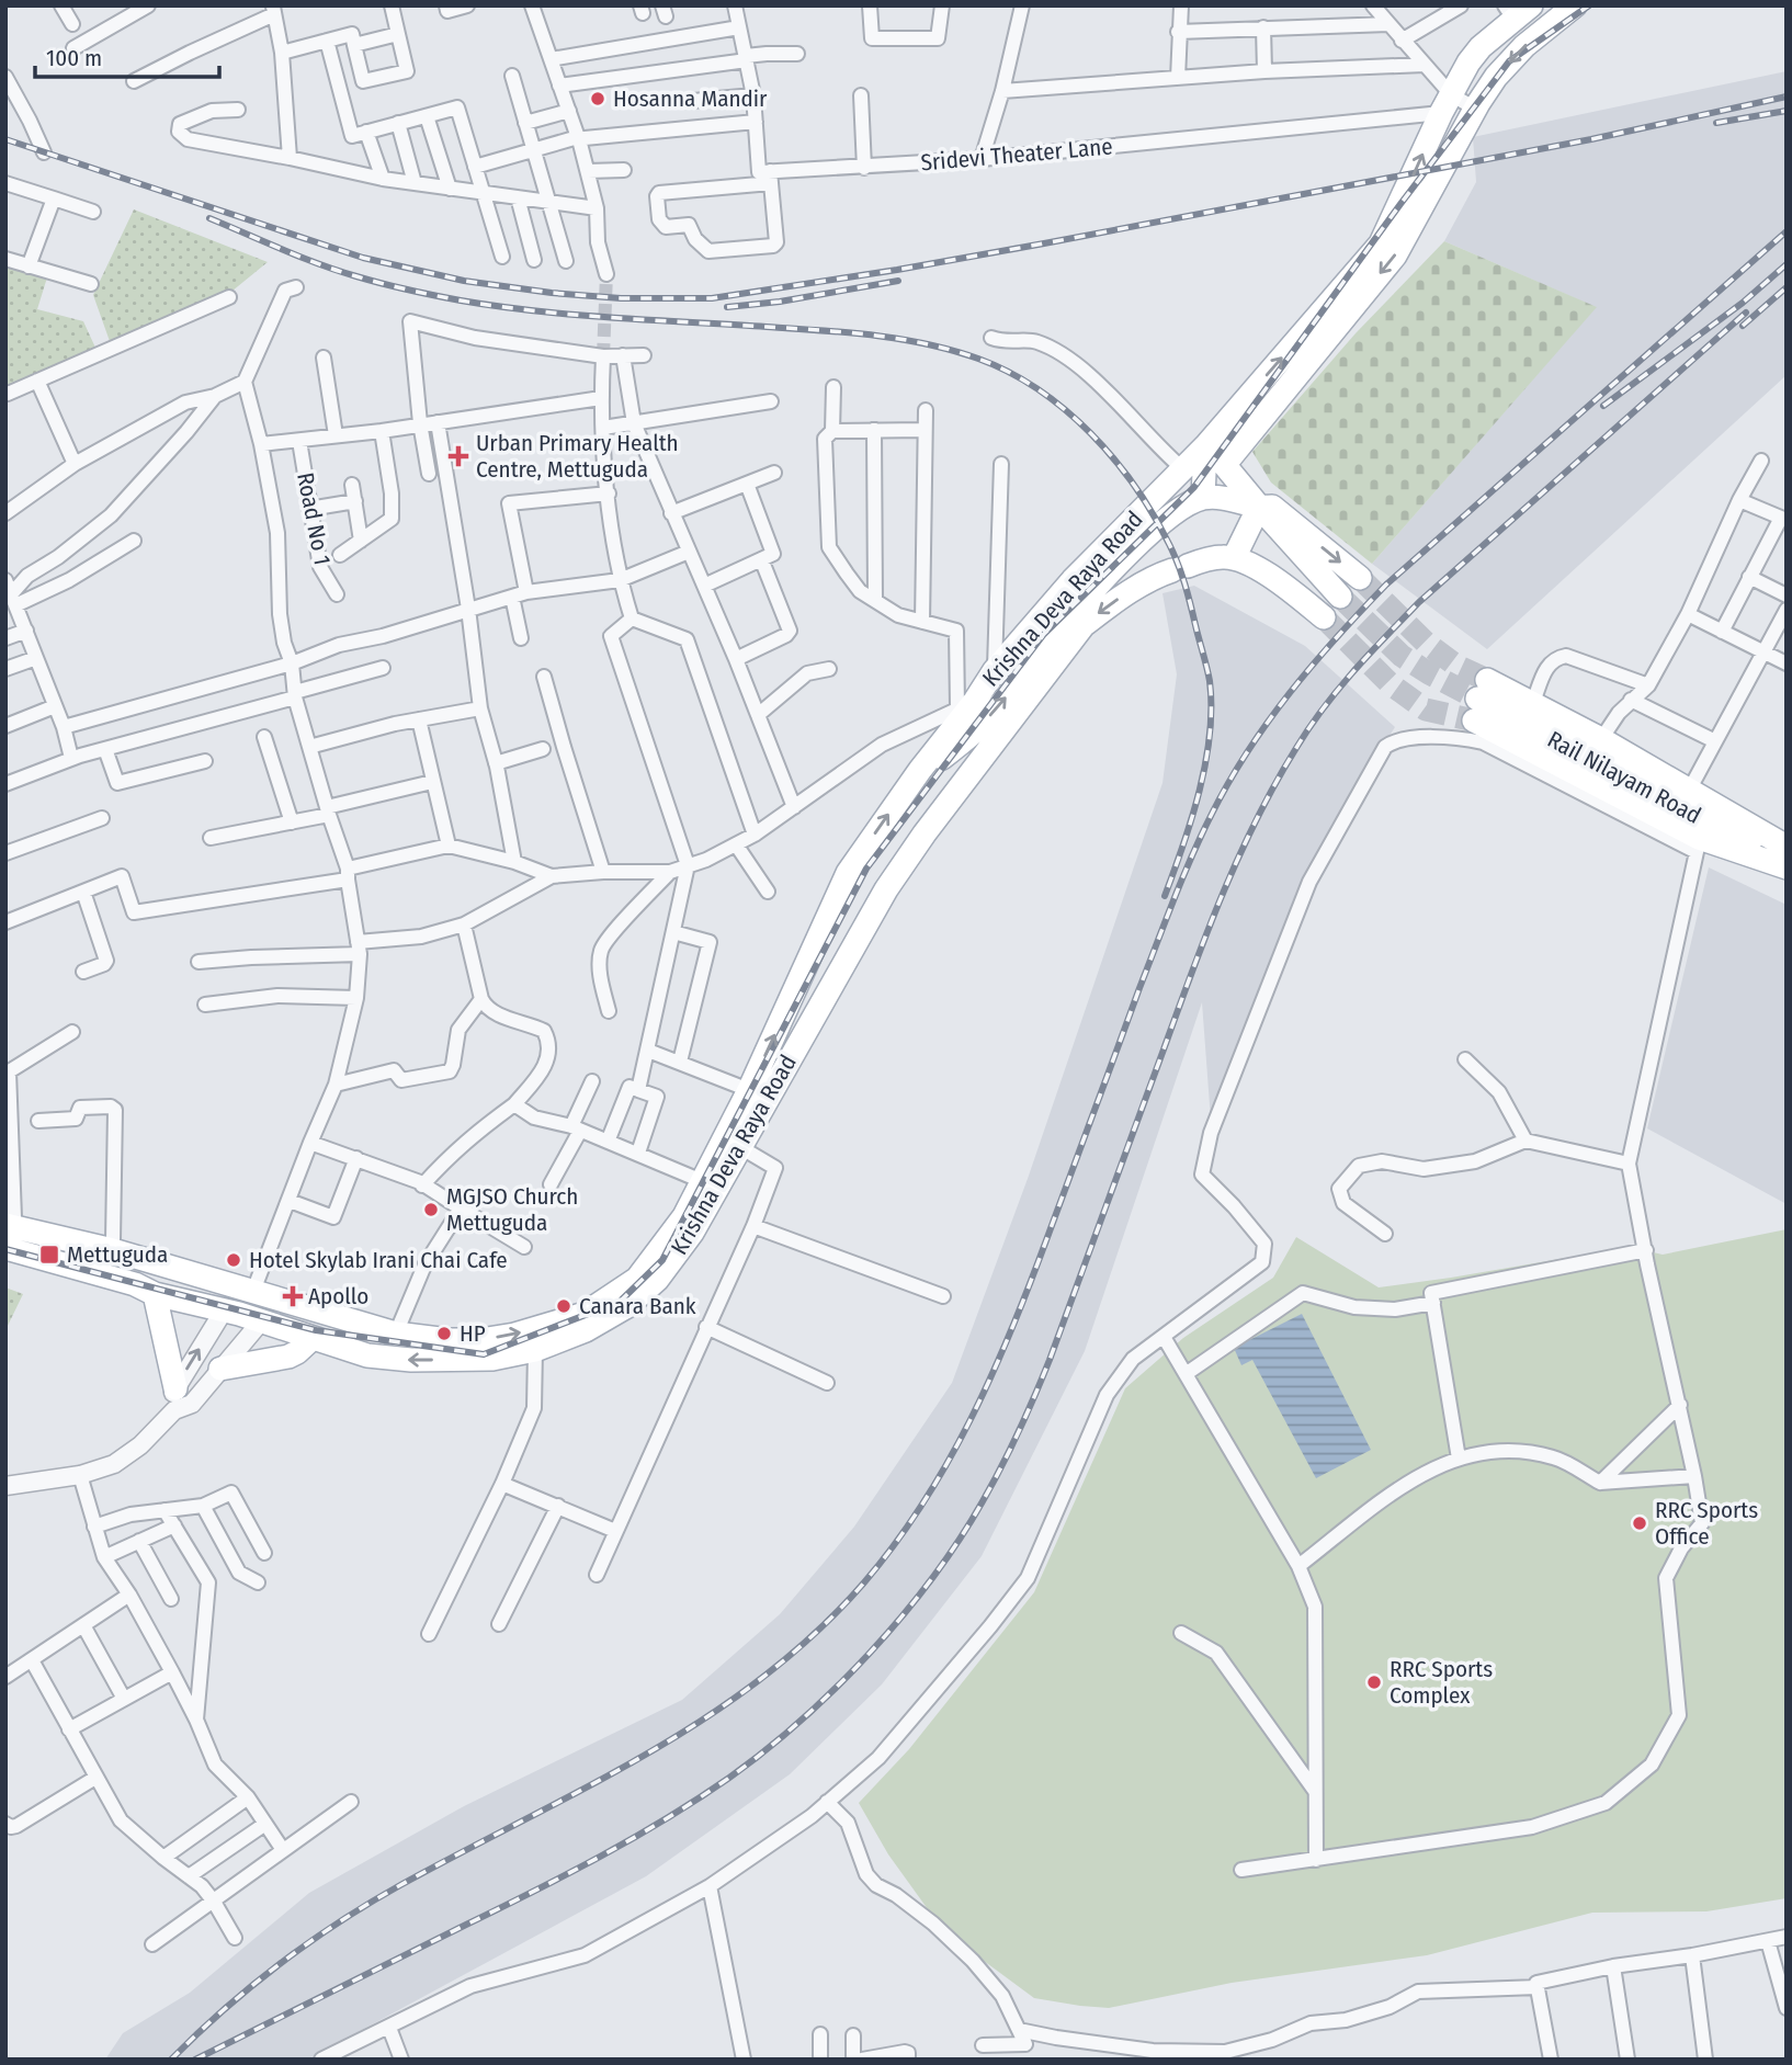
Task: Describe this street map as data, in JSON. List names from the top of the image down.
{
  "streets": {
    "main road": ["Krishna Deva Raya Road", "Rail Nilayam Road"],
    "street": ["Sridevi Theater Lane", "Road No 1"]
  },
  "crossings": [
    ["Sridevi Theater Lane", "Krishna Deva Raya Road"]
  ],
  "places": {
    "other": [
      "Hosanna Mandir",
      "MGJSO Church Mettuguda",
      "Hotel Skylab Irani Chai Cafe",
      "Canara Bank",
      "HP",
      "RRC Sports Office",
      "RRC Sports Complex"
    ],
    "health": ["Urban Primary Health Centre, Mettuguda", "Apollo"],
    "transit": ["Mettuguda"]
  },
  "scale_bar": "100 m"
}
